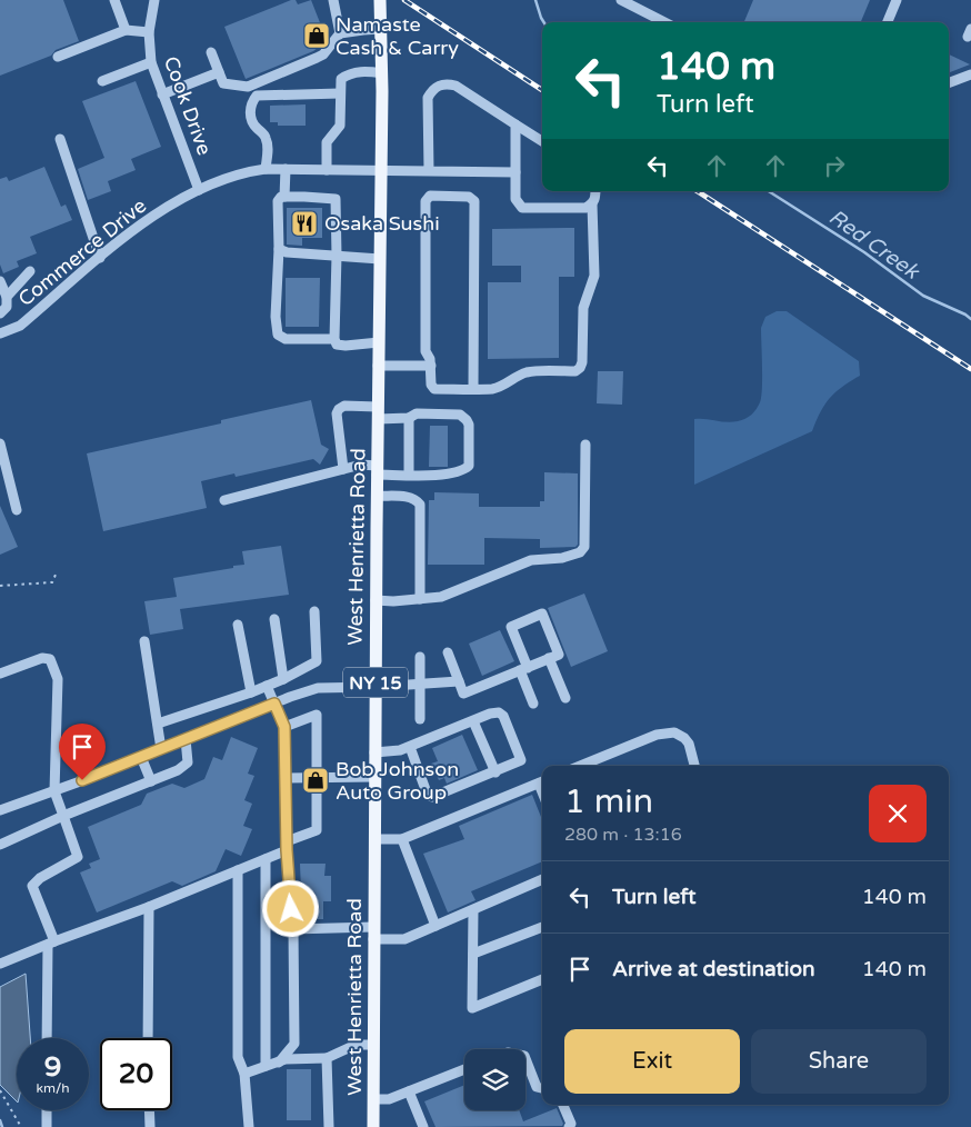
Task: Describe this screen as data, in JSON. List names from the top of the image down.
{
  "streets": {
    "main road": ["West Henrietta Road", "NY 15"],
    "street": ["Cook Drive", "Commerce Drive"]
  },
  "crossings": [
    ["Cook Drive", "Commerce Drive"],
    ["Commerce Drive", "West Henrietta Road"]
  ],
  "water": ["Red Creek"],
  "places": {
    "shop": ["Namaste Cash & Carry", "Bob Johnson Auto Group"],
    "restaurant": ["Osaka Sushi"]
  },
  "page": {
    "turn": ["140 m", "Turn left"],
    "heading": ["1 min", "280 m · 13:16"],
    "list": [
      {
        "name": "Turn left",
        "value": "140 m"
      },
      {
        "name": "Arrive at destination",
        "value": "140 m"
      }
    ],
    "buttons": ["Exit", "Share"],
    "speed": "9 km/h",
    "limit": "20"
  }
}
